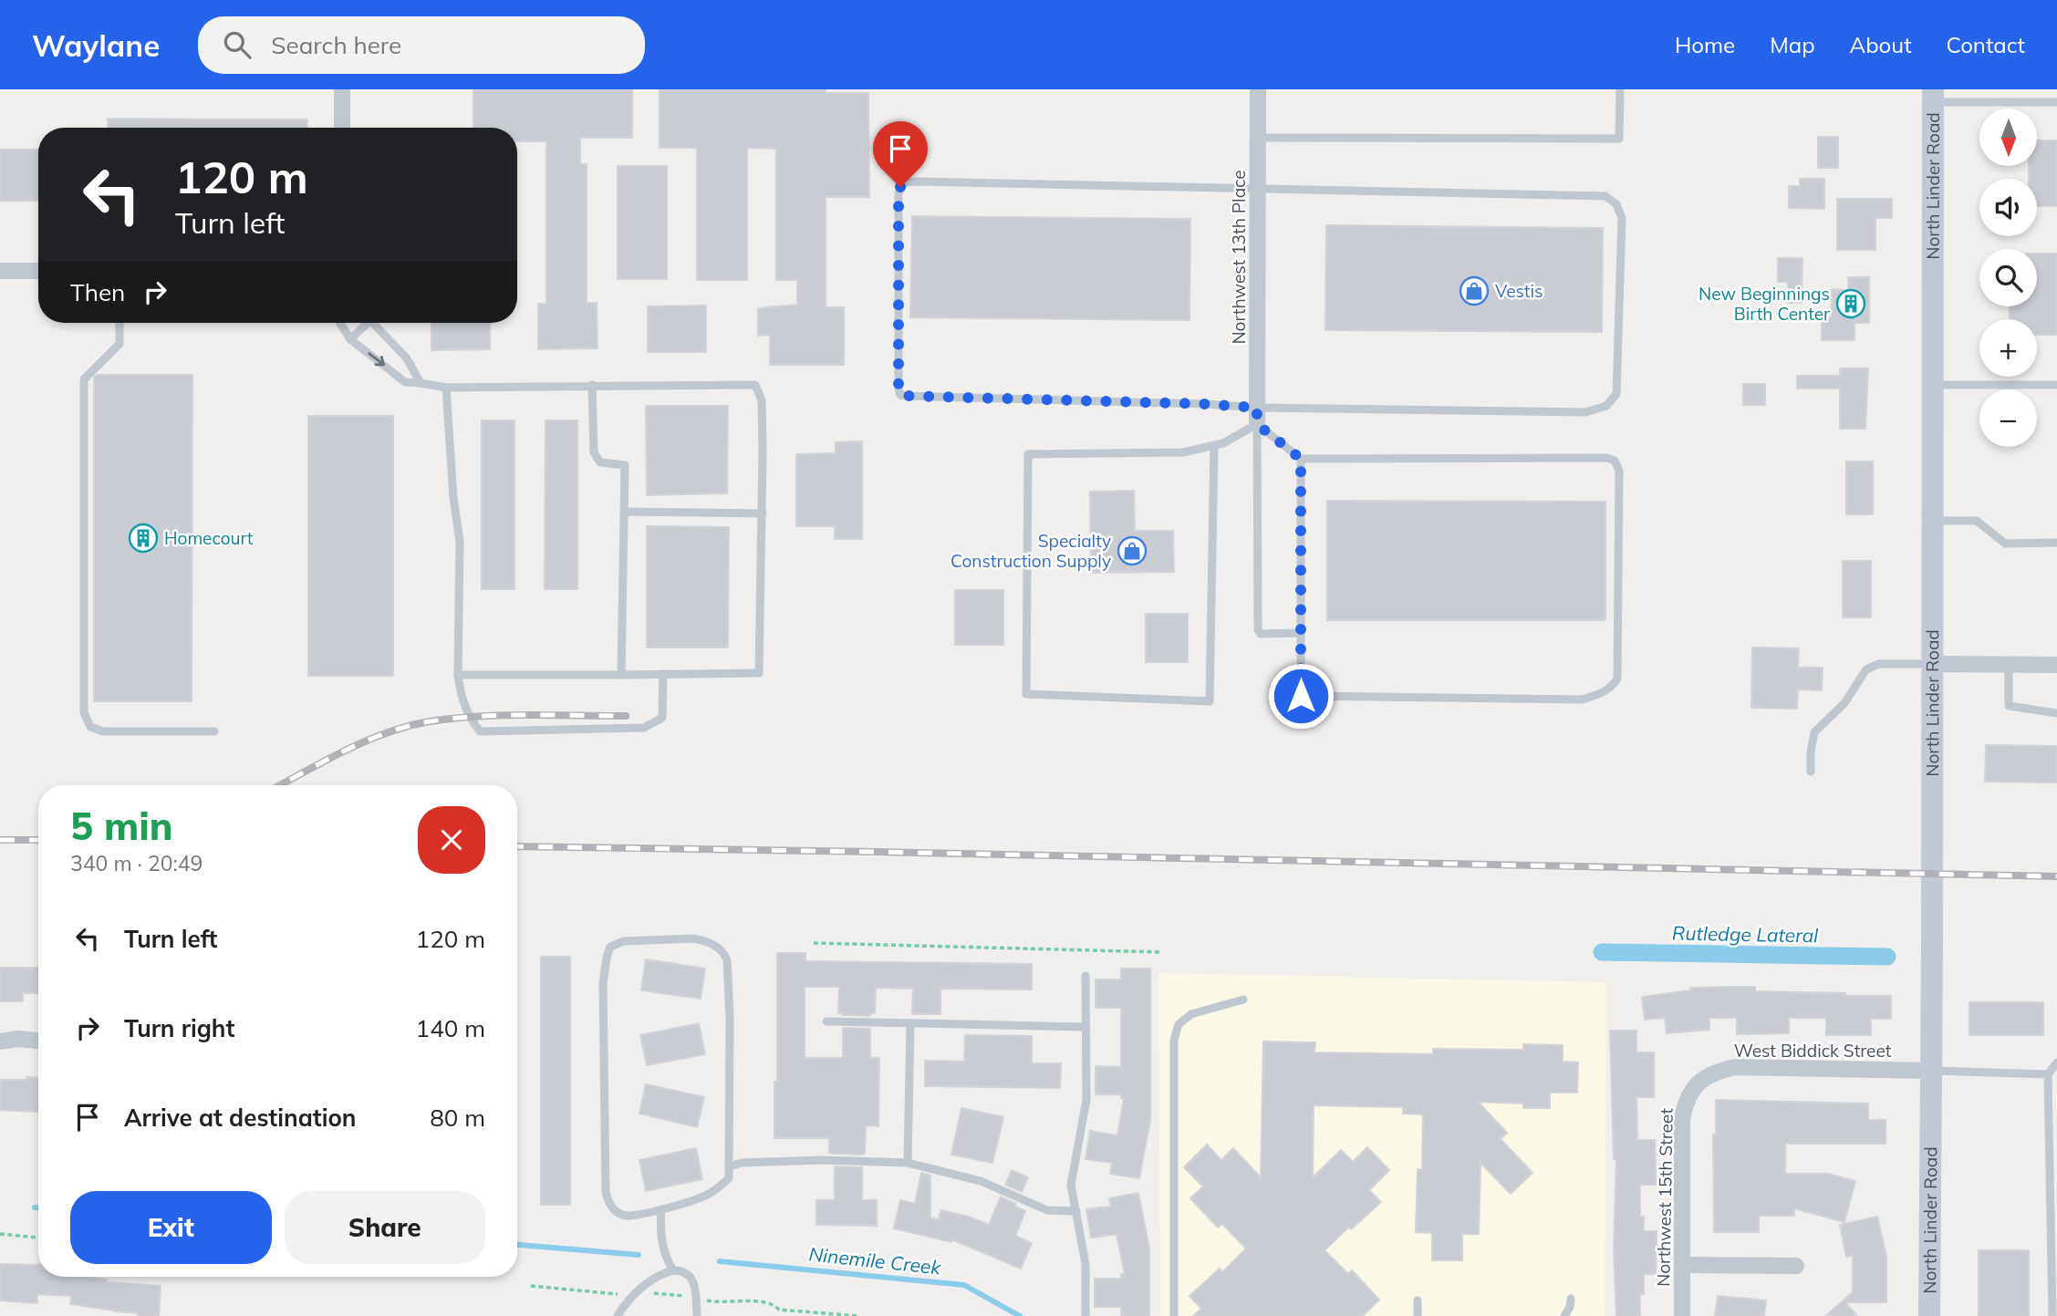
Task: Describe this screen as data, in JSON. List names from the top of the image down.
{
  "streets": {
    "main road": ["North Linder Road"],
    "street": ["Northwest 13th Place", "West Biddick Street", "Northwest 15th Street"]
  },
  "crossings": [
    ["North Linder Road", "West Biddick Street"],
    ["West Biddick Street", "Northwest 15th Street"]
  ],
  "water": ["Rutledge Lateral", "Ninemile Creek"],
  "places": {
    "shop": ["Vestis", "Specialty Construction Supply"],
    "building": ["New Beginnings Birth Center", "Homecourt"]
  },
  "north": "bottom",
  "page": {
    "header": "Waylane",
    "search": "Search here",
    "nav": [
      "Home",
      "Map",
      "About",
      "Contact"
    ],
    "map_buttons": ["+", "−"],
    "turn": ["120 m", "Turn left"],
    "then": "Then",
    "heading": ["5 min", "340 m · 20:49"],
    "list": [
      {
        "name": "Turn left",
        "value": "120 m"
      },
      {
        "name": "Turn right",
        "value": "140 m"
      },
      {
        "name": "Arrive at destination",
        "value": "80 m"
      }
    ],
    "buttons": ["Exit", "Share"]
  }
}
